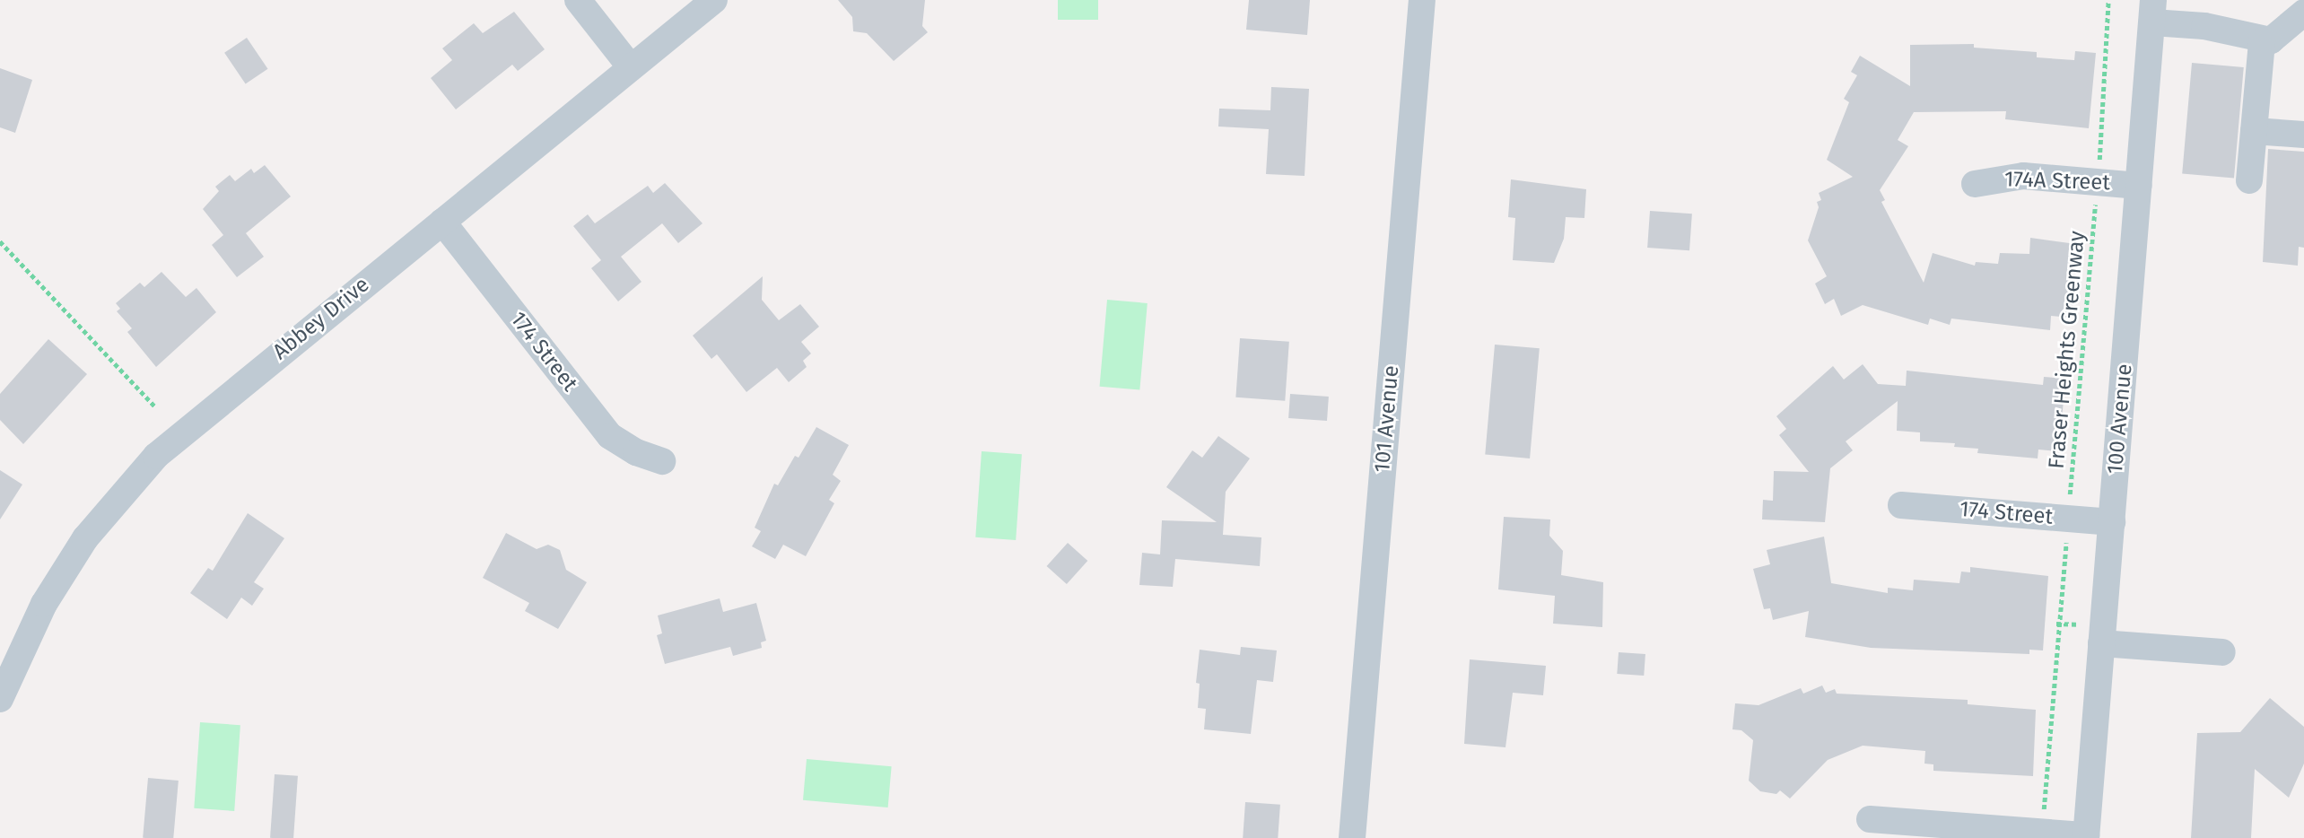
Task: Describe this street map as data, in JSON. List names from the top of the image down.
{
  "streets": {
    "street": [
      "174A Street",
      "Abbey Drive",
      "174 Street",
      "101 Avenue",
      "100 Avenue"
    ],
    "path": ["Fraser Heights Greenway"]
  },
  "crossings": [
    ["174A Street", "100 Avenue"],
    ["Abbey Drive", "174 Street"],
    ["174 Street", "100 Avenue"]
  ]
}
